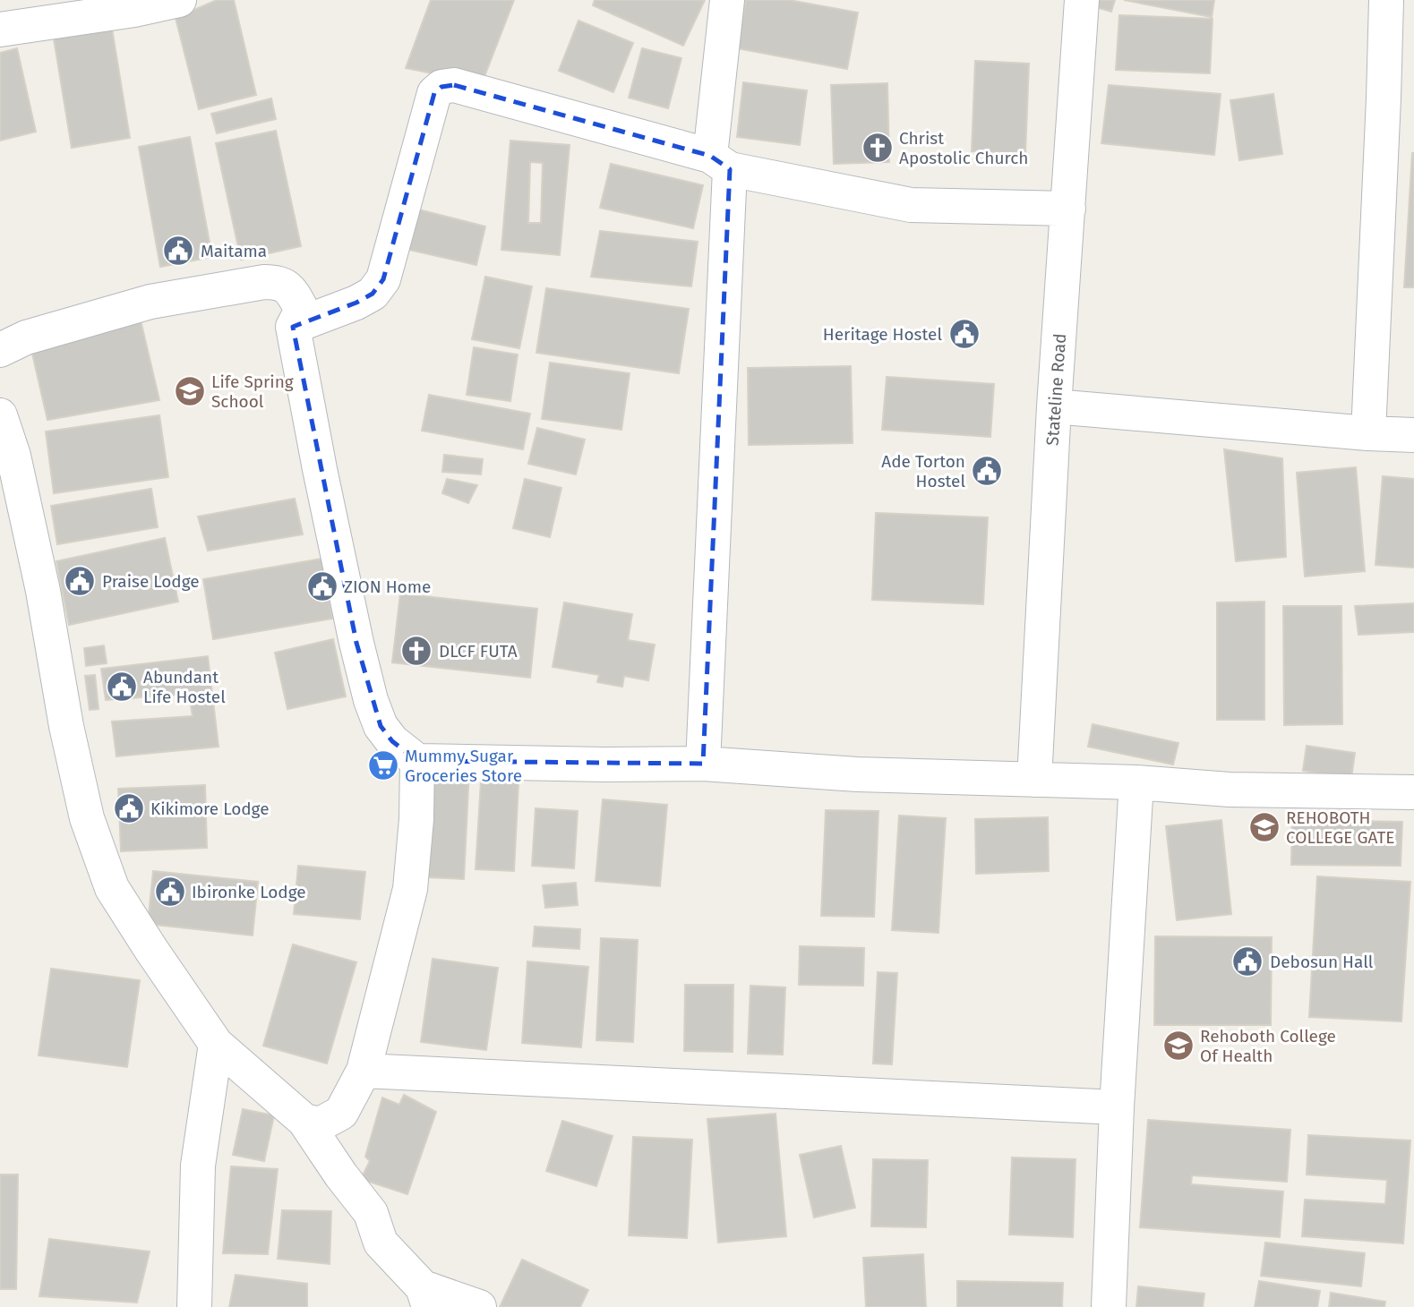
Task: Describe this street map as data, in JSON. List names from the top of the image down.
{
  "streets": {
    "street": ["Stateline Road"]
  },
  "places": {
    "church": ["Christ Apostolic Church", "DLCF FUTA"],
    "public building": [
      "Maitama",
      "Heritage Hostel",
      "Ade Torton Hostel",
      "Praise Lodge",
      "ZION Home",
      "Abundant Life Hostel",
      "Kikimore Lodge",
      "Ibironke Lodge",
      "Debosun Hall"
    ],
    "school or university": ["Life Spring School", "REHOBOTH COLLEGE GATE", "Rehoboth College Of Health"],
    "supermarket": ["Mummy Sugar Groceries Store"]
  }
}
